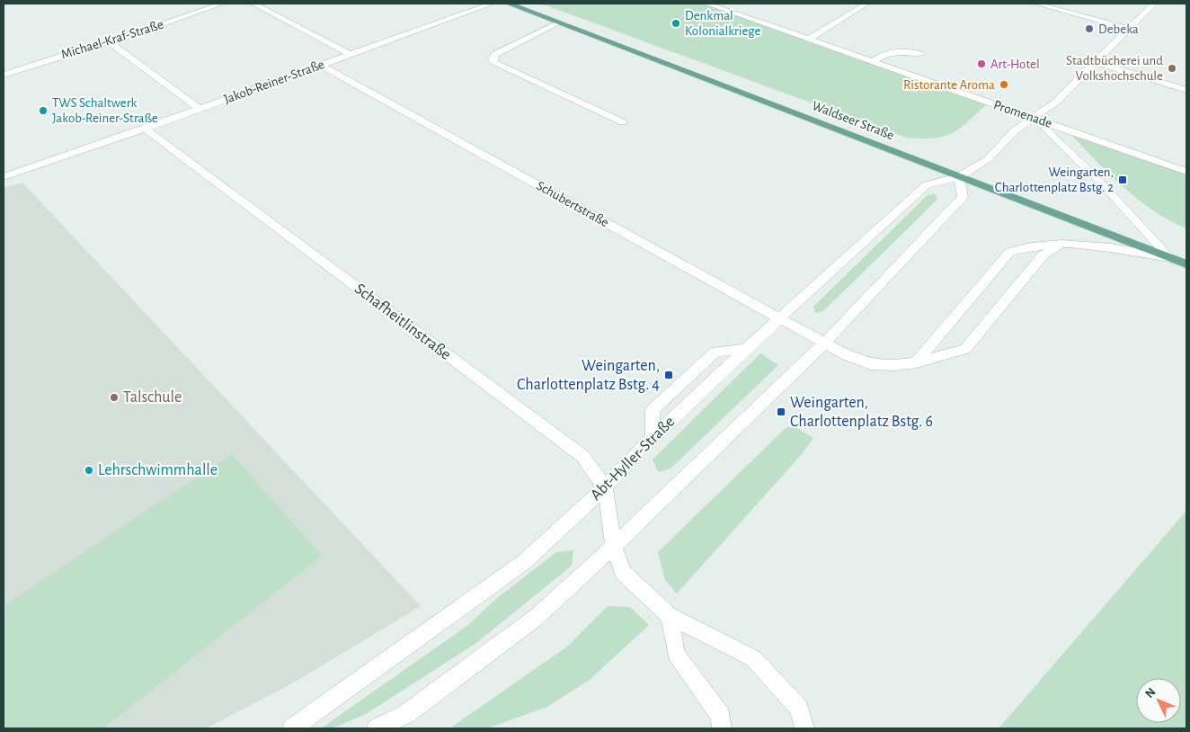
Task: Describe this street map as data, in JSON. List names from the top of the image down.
{
  "streets": {
    "main road": ["Waldseer Straße"],
    "street": [
      "Michael-Kraf-Straße",
      "Jakob-Reiner-Straße",
      "Promenade",
      "Schubertstraße",
      "Schafheitlinstraße",
      "Abt-Hyller-Straße"
    ]
  },
  "crossings": [
    ["Jakob-Reiner-Straße", "Schubertstraße"],
    ["Jakob-Reiner-Straße", "Schafheitlinstraße"],
    ["Promenade", "Abt-Hyller-Straße"],
    ["Waldseer Straße", "Abt-Hyller-Straße"],
    ["Schubertstraße", "Abt-Hyller-Straße"],
    ["Schafheitlinstraße", "Abt-Hyller-Straße"]
  ],
  "places": {
    "other": [
      "Denkmal Kolonialkriege",
      "Debeka",
      "Art-Hotel",
      "Stadtbücherei und Volkshochschule",
      "Ristorante Aroma",
      "TWS Schaltwerk Jakob-Reiner-Straße",
      "Talschule",
      "Lehrschwimmhalle"
    ],
    "transit": ["Weingarten, Charlottenplatz Bstg. 2", "Weingarten, Charlottenplatz Bstg. 4", "Weingarten, Charlottenplatz Bstg. 6"]
  },
  "north": "top left"
}
